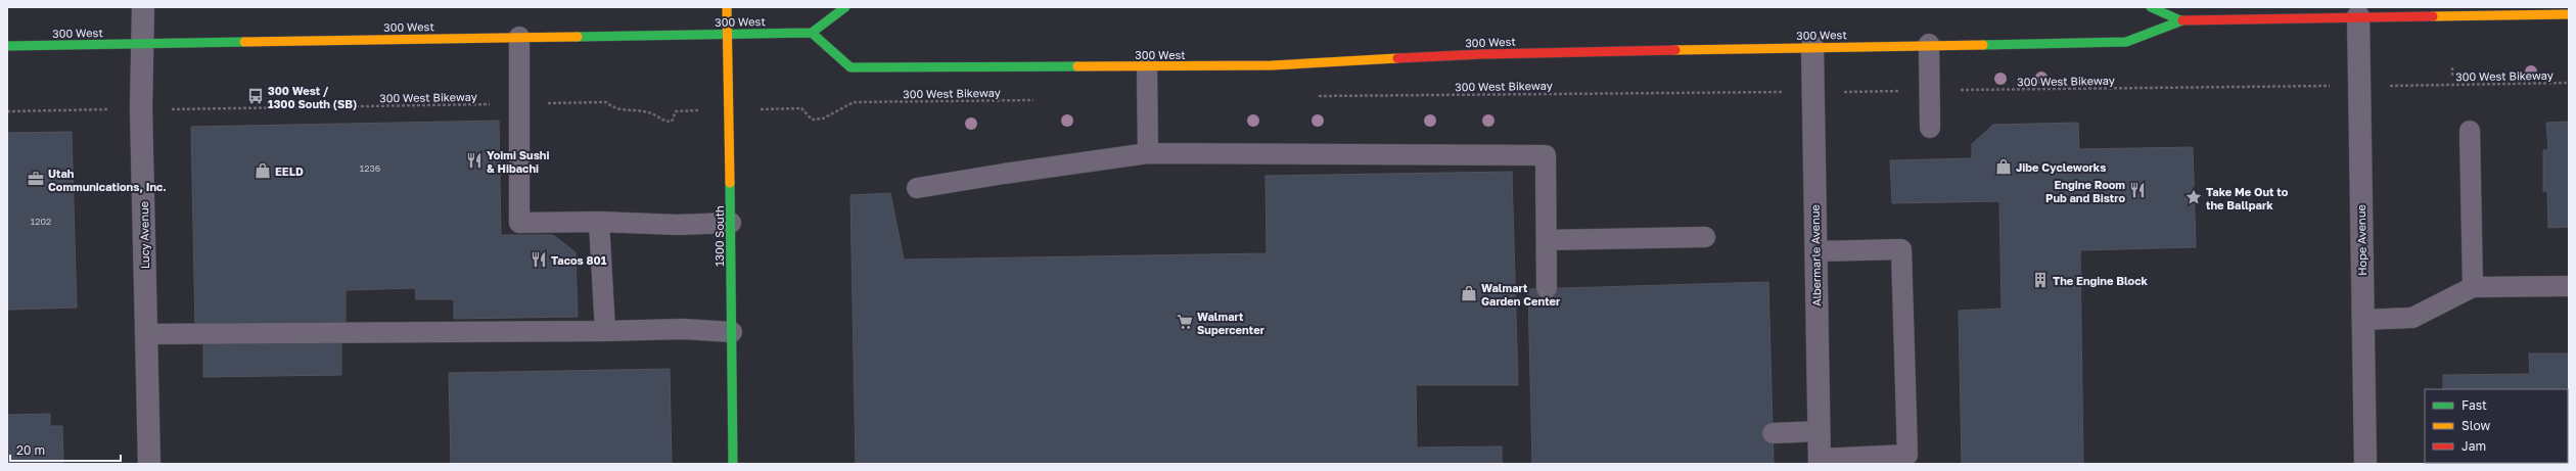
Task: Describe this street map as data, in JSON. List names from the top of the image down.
{
  "streets": {
    "main road": ["300 West", "1300 South"],
    "street": ["Lucy Avenue", "Hope Avenue", "Albermarle Avenue"],
    "path": ["300 West Bikeway"]
  },
  "crossings": [
    ["300 West", "Lucy Avenue"],
    ["300 West", "1300 South"],
    ["300 West", "Hope Avenue"],
    ["300 West", "Albermarle Avenue"]
  ],
  "places": {
    "bus stop": ["300 West / 1300 South (SB)"],
    "restaurant": ["Yoimi Sushi & Hibachi", "Engine Room Pub and Bistro", "Tacos 801"],
    "shop": ["Jibe Cycleworks", "EELD", "Walmart Garden Center"],
    "office": ["Utah Communications, Inc."],
    "place": ["Take Me Out to the Ballpark"],
    "building": ["The Engine Block"],
    "supermarket": ["Walmart Supercenter"]
  },
  "house_numbers": ["1236", "1202"],
  "legend": ["Fast", "Slow", "Jam"],
  "scale_bar": "20 m"
}
